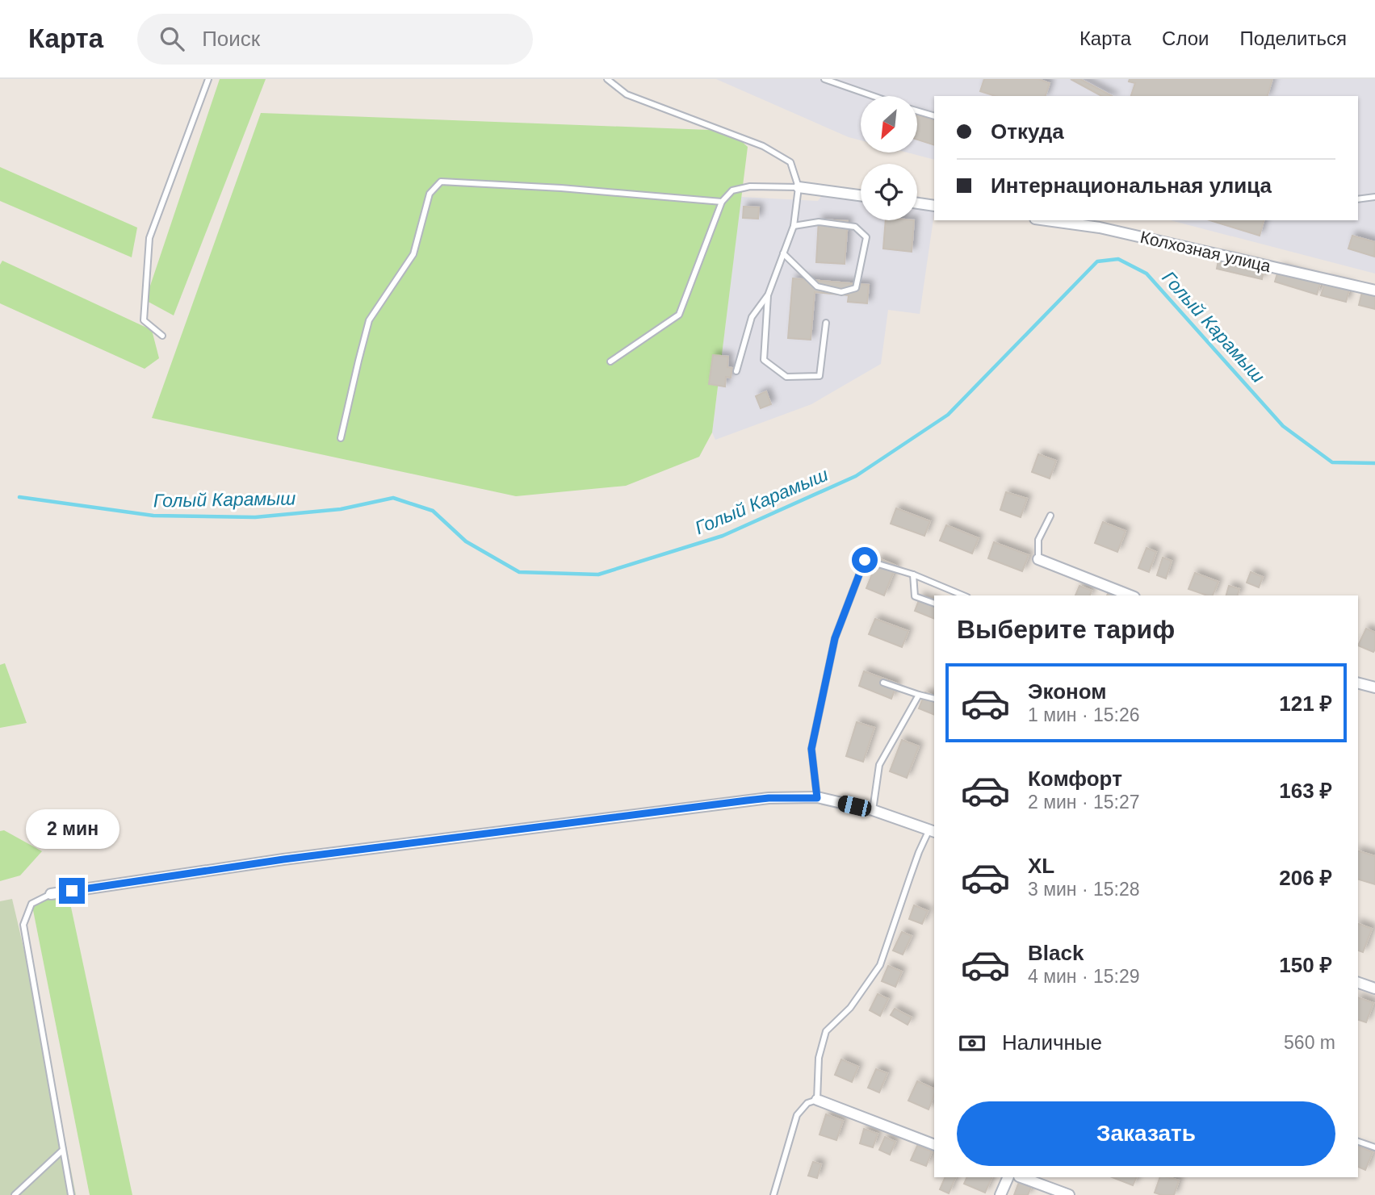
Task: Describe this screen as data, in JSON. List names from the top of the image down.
{
  "streets": {
    "street": ["Колхозная улица"]
  },
  "water": ["Голый Карамыш"],
  "north": "bottom left",
  "page": {
    "header": "Карта",
    "search": "Поиск",
    "nav": ["Карта", "Слои", "Поделиться"],
    "banner": ["Откуда", "Интернациональная улица"],
    "heading": "Выберите тариф",
    "list": [
      {
        "name": "Эконом",
        "note": "1 мин · 15:26",
        "value": "121 ₽"
      },
      {
        "name": "Комфорт",
        "note": "2 мин · 15:27",
        "value": "163 ₽"
      },
      {
        "name": "XL",
        "note": "3 мин · 15:28",
        "value": "206 ₽"
      },
      {
        "name": "Black",
        "note": "4 мин · 15:29",
        "value": "150 ₽"
      }
    ],
    "bubble": "2 мин",
    "pay": ["Наличные", "560 m"],
    "buttons": "Заказать"
  }
}
